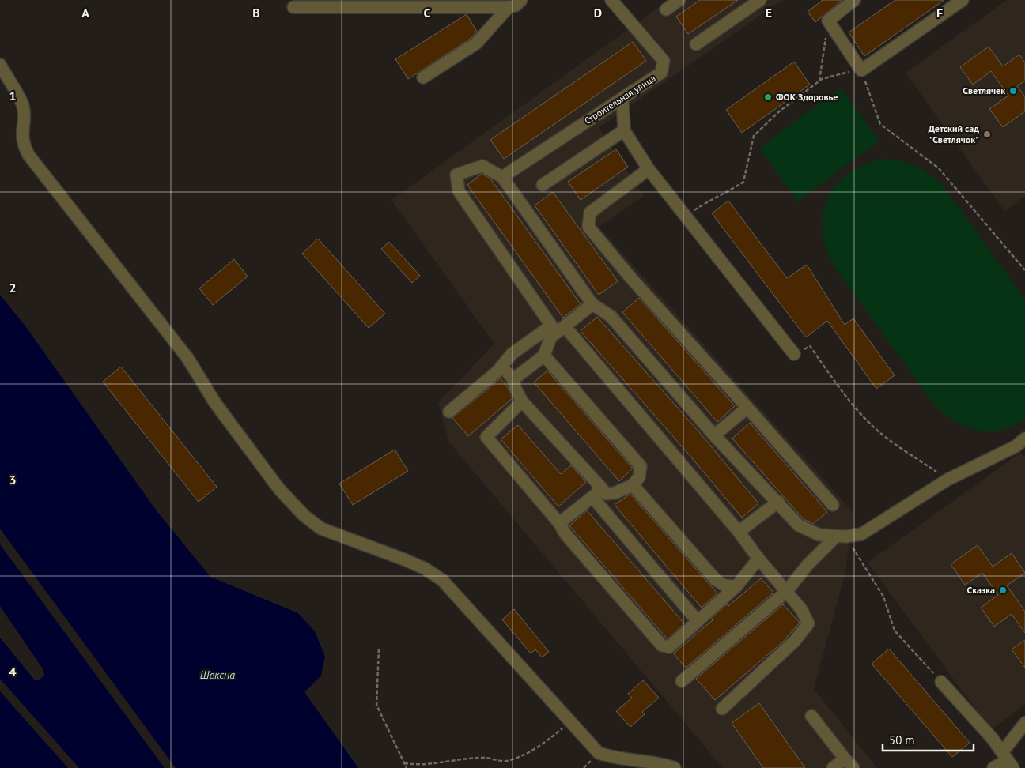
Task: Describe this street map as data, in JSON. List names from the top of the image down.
{
  "streets": {
    "street": ["Строительная улица"]
  },
  "water": ["Шексна"],
  "places": [
    "Светлячек",
    "ФОК Здоровье",
    "Детский сад \"Светлячок\"",
    "Сказка"
  ],
  "scale_bar": "50 m",
  "grid": {
    "columns": [
      "A",
      "B",
      "C",
      "D",
      "E",
      "F"
    ],
    "rows": [
      "1",
      "2",
      "3",
      "4"
    ]
  }
}
